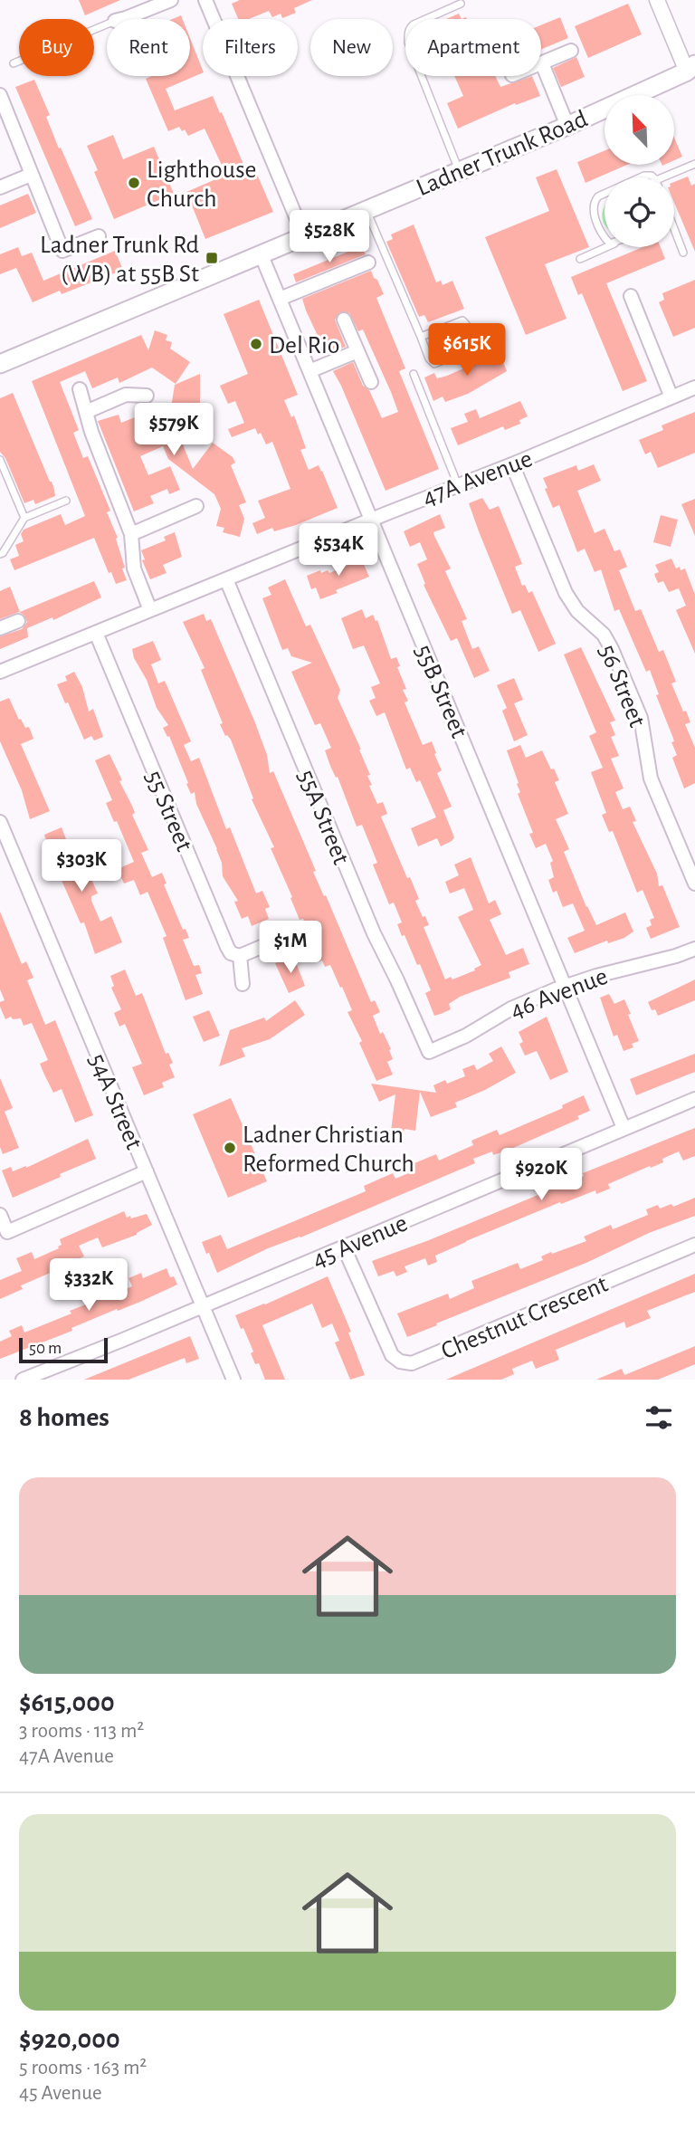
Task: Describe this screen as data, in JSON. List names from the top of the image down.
{
  "streets": {
    "main road": ["Ladner Trunk Road"],
    "street": [
      "47A Avenue",
      "56 Street",
      "55B Street",
      "55 Street",
      "55A Street",
      "46 Avenue",
      "54A Street",
      "45 Avenue",
      "Chestnut Crescent"
    ]
  },
  "crossings": [
    ["Ladner Trunk Road", "55B Street"],
    ["47A Avenue", "56 Street"],
    ["47A Avenue", "55B Street"],
    ["47A Avenue", "55 Street"],
    ["47A Avenue", "55A Street"],
    ["55B Street", "46 Avenue"],
    ["55B Street", "45 Avenue"],
    ["55A Street", "46 Avenue"],
    ["54A Street", "45 Avenue"],
    ["45 Avenue", "Chestnut Crescent"]
  ],
  "places": {
    "other": ["Lighthouse Church", "Del Rio", "Ladner Christian Reformed Church"],
    "transit": ["Ladner Trunk Rd (WB) at 55B St"]
  },
  "scale_bar": "50 m",
  "north": "top left",
  "page": {
    "chip": [
      "Buy",
      "Rent",
      "Filters",
      "New",
      "Apartment"
    ],
    "price": [
      "$528K",
      "$615K",
      "$579K",
      "$534K",
      "$303K",
      "$1M",
      "$920K",
      "$332K"
    ],
    "scale": "50 m",
    "heading": "8 homes",
    "list": [
      {
        "name": "$615,000",
        "note": "3 rooms · 113 m² · 47A Avenue"
      },
      {
        "name": "$920,000",
        "note": "5 rooms · 163 m² · 45 Avenue"
      }
    ]
  }
}
